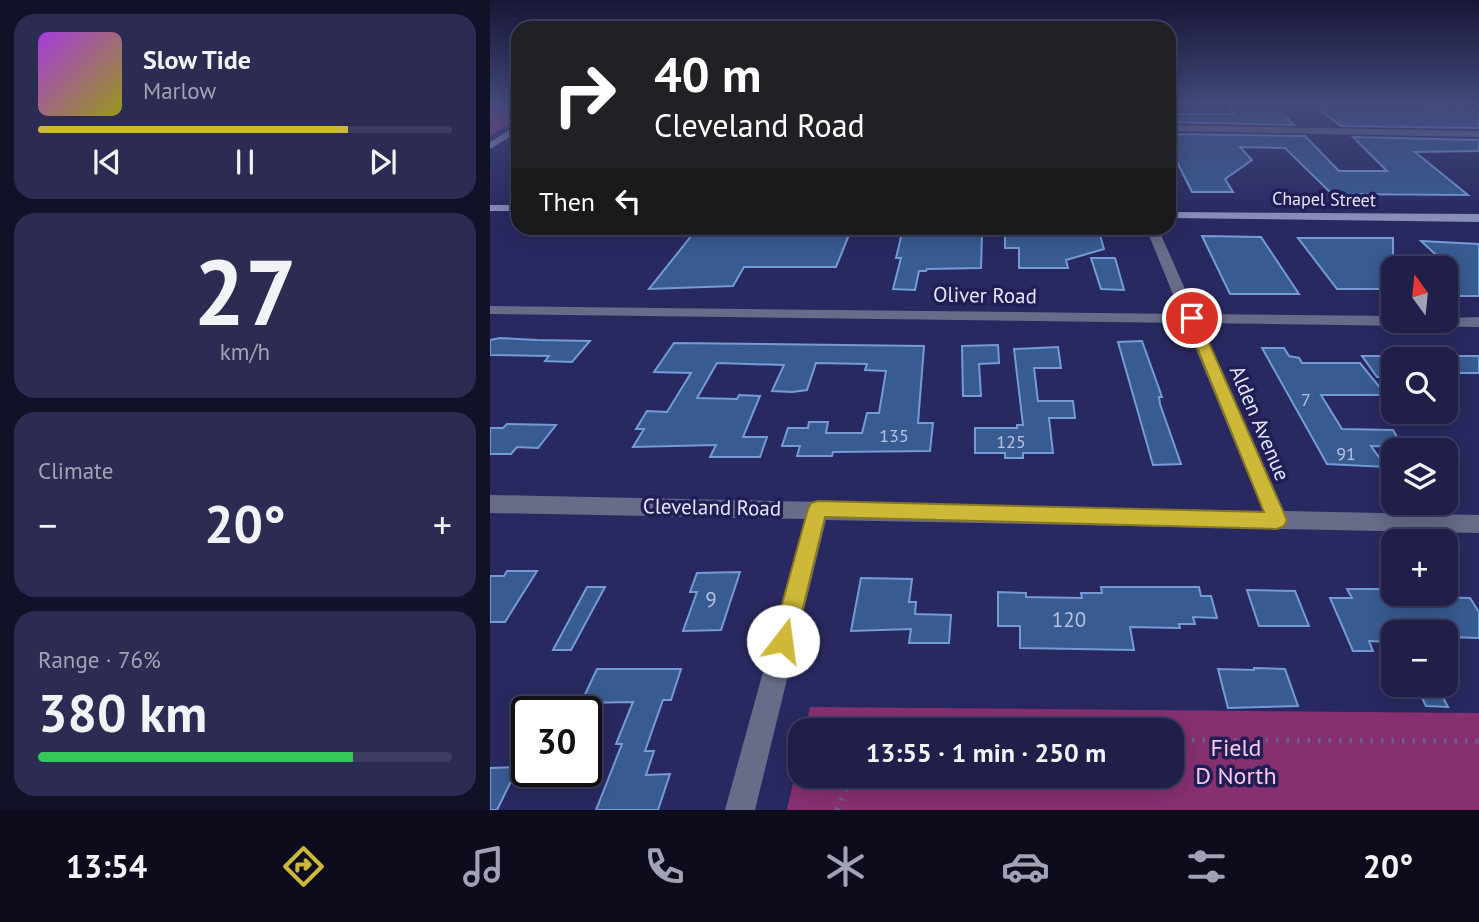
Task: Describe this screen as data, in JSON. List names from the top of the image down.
{
  "streets": {
    "street": [
      "Chapel Street",
      "Oliver Road",
      "Alden Avenue",
      "Cleveland Road"
    ]
  },
  "crossings": [
    ["Oliver Road", "Alden Avenue"],
    ["Alden Avenue", "Cleveland Road"]
  ],
  "parks": ["Field D North"],
  "house_numbers": [
    "7",
    "135",
    "125",
    "91",
    "9",
    "120"
  ],
  "north": "top",
  "page": {
    "turn": ["40 m", "Cleveland Road"],
    "song": ["Slow Tide", "Marlow"],
    "then": "Then",
    "tile": [
      ["27", "km/h"],
      "Climate",
      ["Range · 76%", "380 km"]
    ],
    "map_buttons": ["+", "−"],
    "heat": ["−", "20°", "+"],
    "limit": "30",
    "trip": "13:55 · 1 min · 250 m",
    "tabs": ["13:54", "20°"]
  }
}
